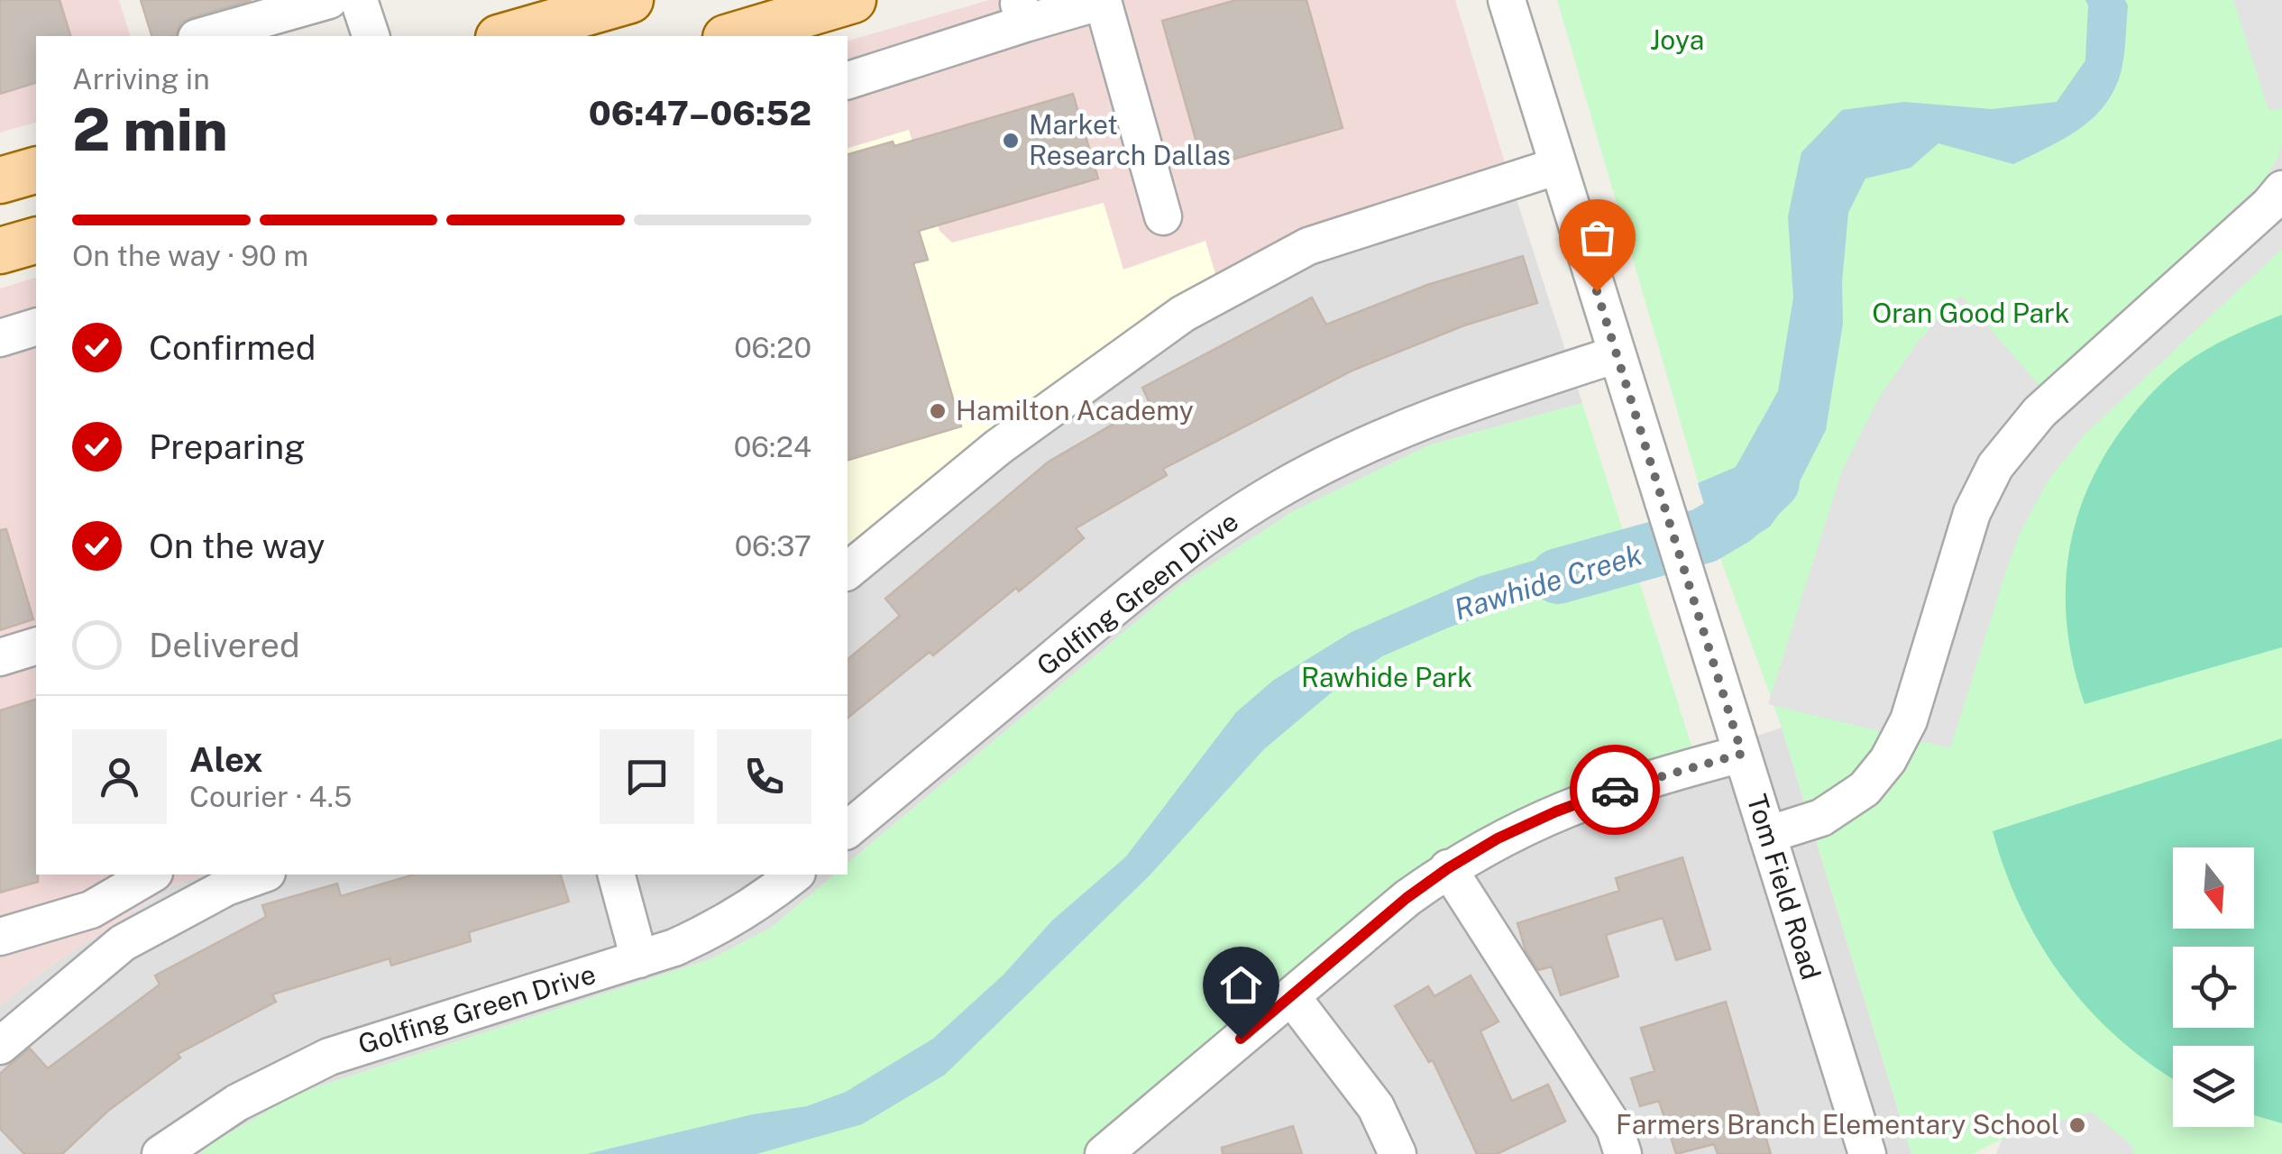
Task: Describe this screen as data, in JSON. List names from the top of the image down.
{
  "streets": {
    "street": ["Golfing Green Drive", "Tom Field Road"]
  },
  "crossings": [
    ["Golfing Green Drive", "Tom Field Road"]
  ],
  "water": ["Rawhide Creek"],
  "parks": ["Joya", "Oran Good Park", "Rawhide Park"],
  "places": ["Market Research Dallas", "Hamilton Academy", "Farmers Branch Elementary School"],
  "north": "bottom",
  "page": {
    "heading": ["2 min", "Arriving in", "06:47–06:52"],
    "panel": ["Alex", "Courier · 4.5"],
    "bar": "On the way · 90 m",
    "list": [
      ["Confirmed", "06:20"],
      ["Preparing", "06:24"],
      ["On the way", "06:37"],
      "Delivered"
    ]
  }
}
